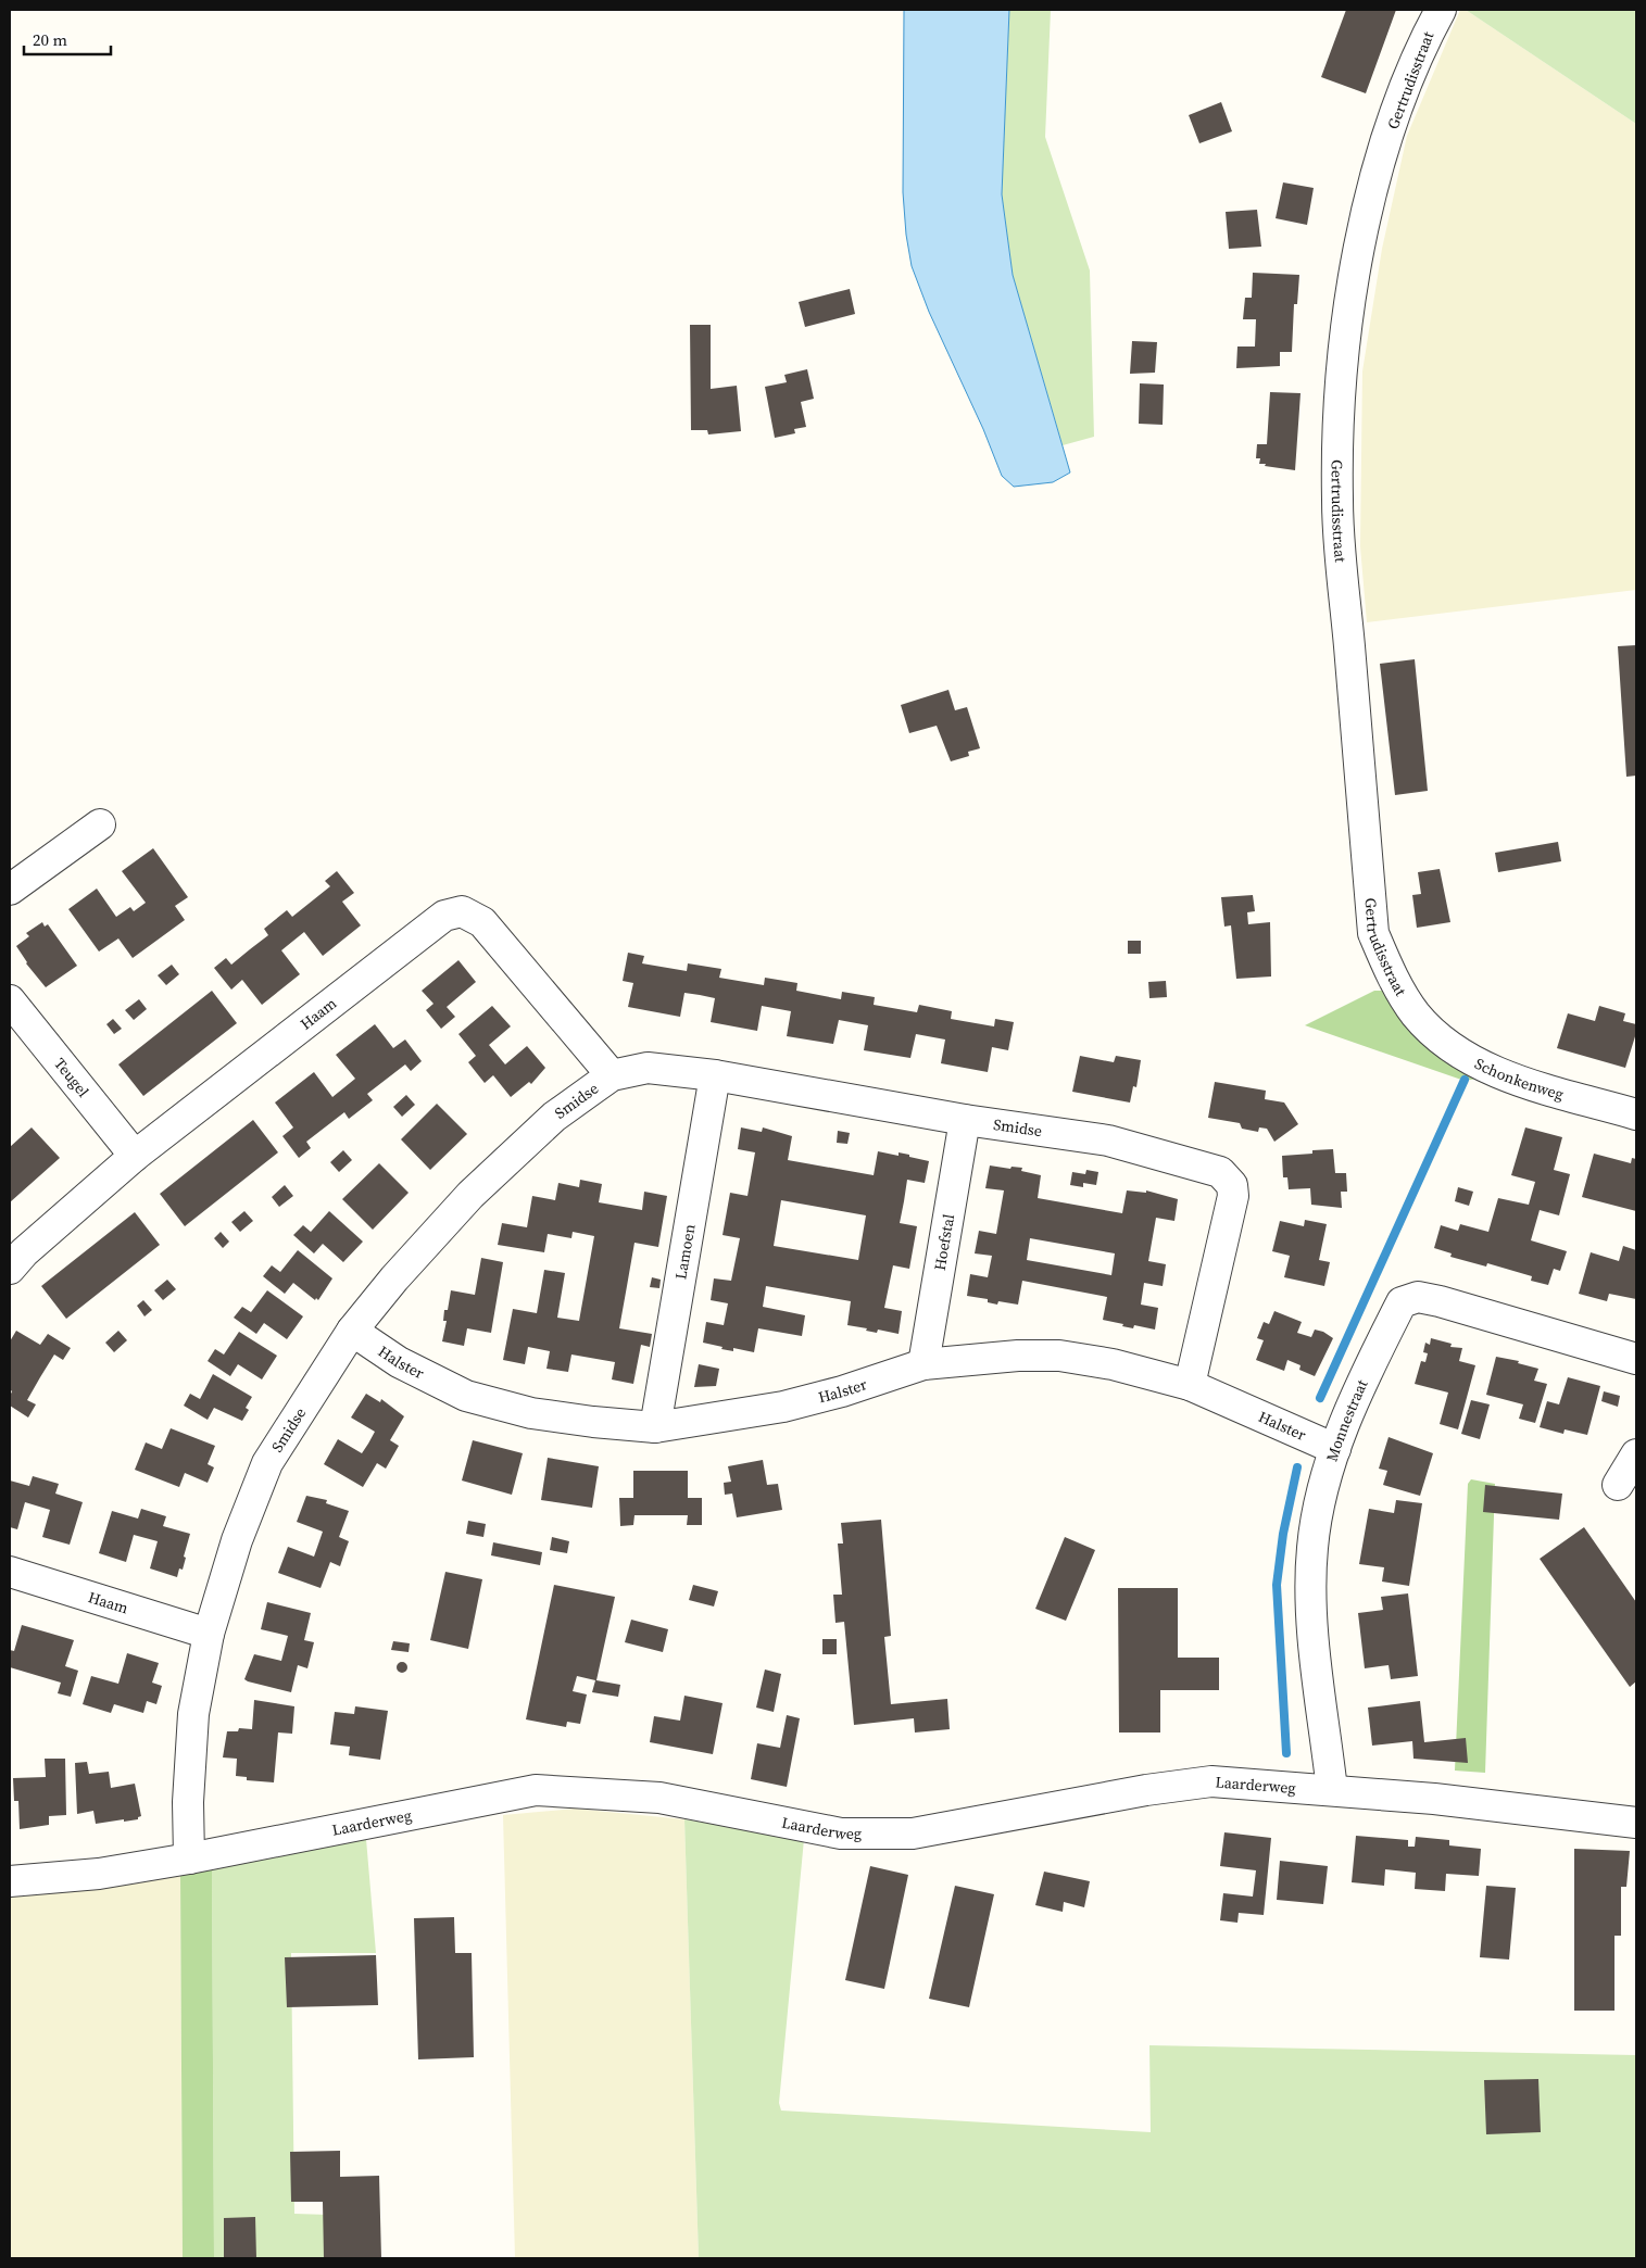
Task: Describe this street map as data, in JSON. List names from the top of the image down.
{
  "streets": {
    "street": [
      "Gertrudisstraat",
      "Haam",
      "Schonkenweg",
      "Teugel",
      "Smidse",
      "Hoefstal",
      "Lamoen",
      "Halster",
      "Monnestraat",
      "Laarderweg"
    ]
  },
  "crossings": [
    ["Gertrudisstraat", "Schonkenweg"],
    ["Haam", "Teugel"],
    ["Haam", "Smidse"],
    ["Smidse", "Hoefstal"],
    ["Smidse", "Lamoen"],
    ["Smidse", "Halster"],
    ["Smidse", "Laarderweg"],
    ["Hoefstal", "Halster"],
    ["Lamoen", "Halster"],
    ["Halster", "Monnestraat"],
    ["Monnestraat", "Laarderweg"]
  ],
  "scale_bar": "20 m"
}
